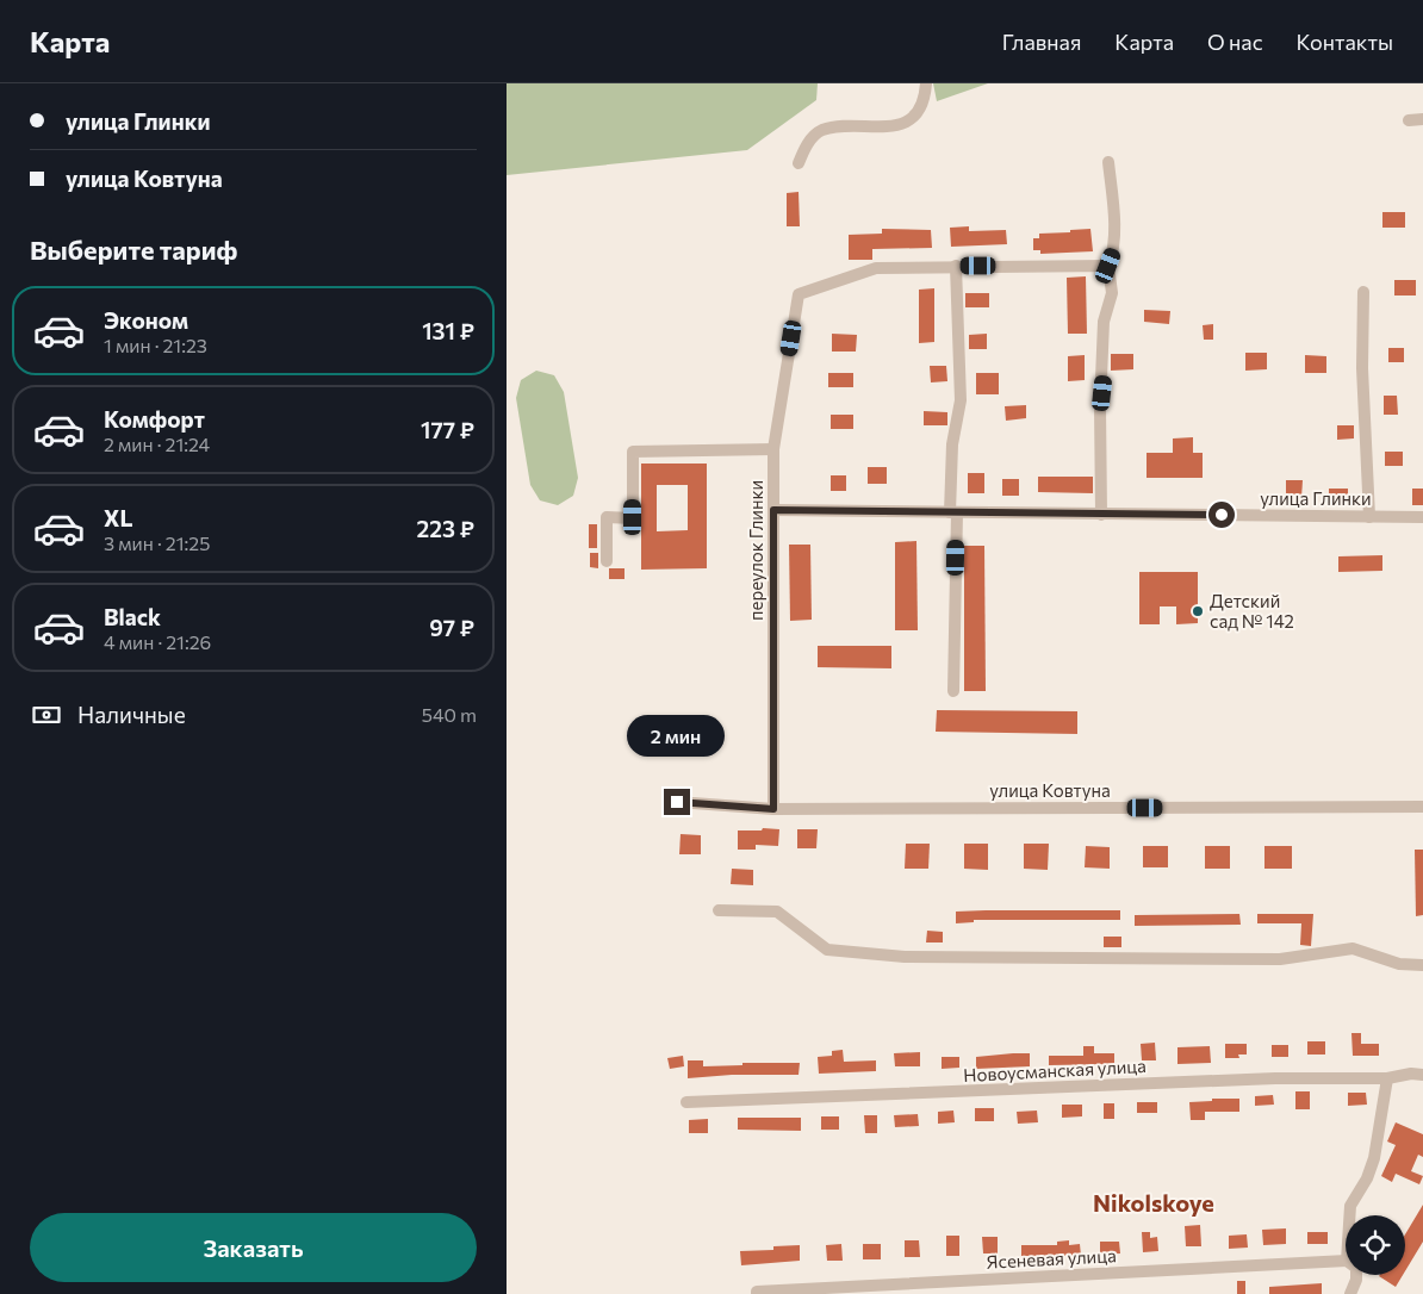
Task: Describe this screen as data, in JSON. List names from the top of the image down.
{
  "streets": {
    "street": [
      "улица Глинки",
      "переулок Глинки",
      "улица Ковтуна",
      "Новоусманская улица",
      "Ясеневая улица"
    ]
  },
  "crossings": [
    ["улица Глинки", "переулок Глинки"],
    ["переулок Глинки", "улица Ковтуна"]
  ],
  "districts": ["Nikolskoye"],
  "places": ["Детский сад № 142"],
  "page": {
    "header": "Карта",
    "nav": [
      "Главная",
      "Карта",
      "О нас",
      "Контакты"
    ],
    "banner": ["улица Глинки", "улица Ковтуна"],
    "heading": "Выберите тариф",
    "list": [
      {
        "name": "Эконом",
        "note": "1 мин · 21:23",
        "value": "131 ₽"
      },
      {
        "name": "Комфорт",
        "note": "2 мин · 21:24",
        "value": "177 ₽"
      },
      {
        "name": "XL",
        "note": "3 мин · 21:25",
        "value": "223 ₽"
      },
      {
        "name": "Black",
        "note": "4 мин · 21:26",
        "value": "97 ₽"
      }
    ],
    "pay": ["Наличные", "540 m"],
    "bubble": "2 мин",
    "buttons": "Заказать"
  }
}
